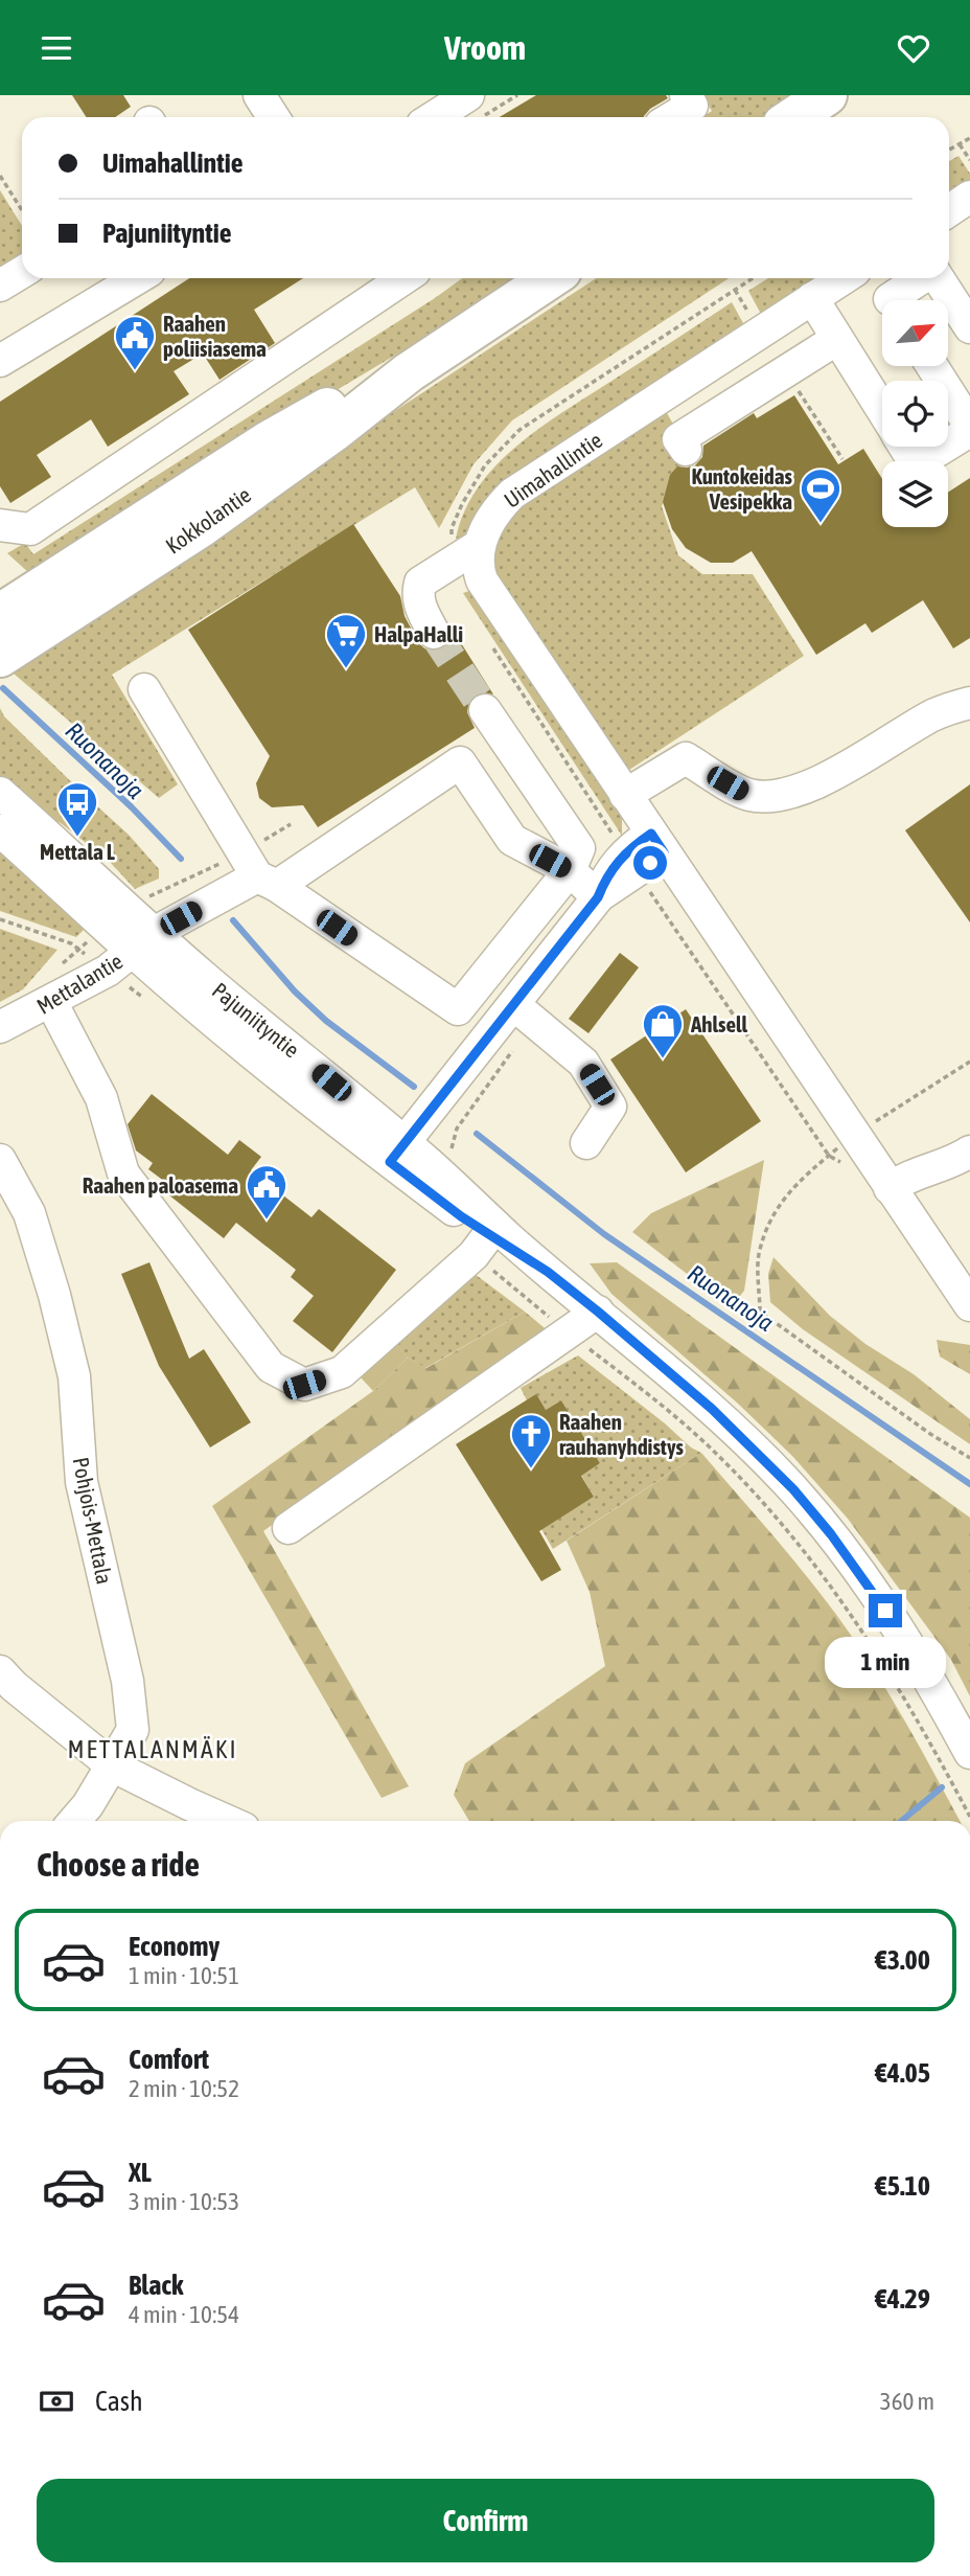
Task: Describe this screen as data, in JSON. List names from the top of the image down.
{
  "streets": {
    "main road": ["Kokkolantie"],
    "street": [
      "Uimahallintie",
      "Mettalantie",
      "Pajuniityntie",
      "Pohjois-Mettala"
    ]
  },
  "crossings": [
    ["Mettalantie", "Pajuniityntie"]
  ],
  "districts": ["METTALANMÄKI"],
  "water": ["Ruonanoja"],
  "places": {
    "public building": ["Raahen poliisiasema", "Raahen paloasema"],
    "sports": ["Kuntokeidas Vesipekka"],
    "supermarket": ["HalpaHalli"],
    "bus stop": ["Mettala L"],
    "shop": ["Ahlsell"],
    "church": ["Raahen rauhanyhdistys"]
  },
  "north": "top right",
  "page": {
    "header": "Vroom",
    "banner": ["Uimahallintie", "Pajuniityntie"],
    "bubble": "1 min",
    "heading": "Choose a ride",
    "list": [
      {
        "name": "Economy",
        "note": "1 min · 10:51",
        "value": "€3.00"
      },
      {
        "name": "Comfort",
        "note": "2 min · 10:52",
        "value": "€4.05"
      },
      {
        "name": "XL",
        "note": "3 min · 10:53",
        "value": "€5.10"
      },
      {
        "name": "Black",
        "note": "4 min · 10:54",
        "value": "€4.29"
      }
    ],
    "pay": ["Cash", "360 m"],
    "buttons": "Confirm"
  }
}
